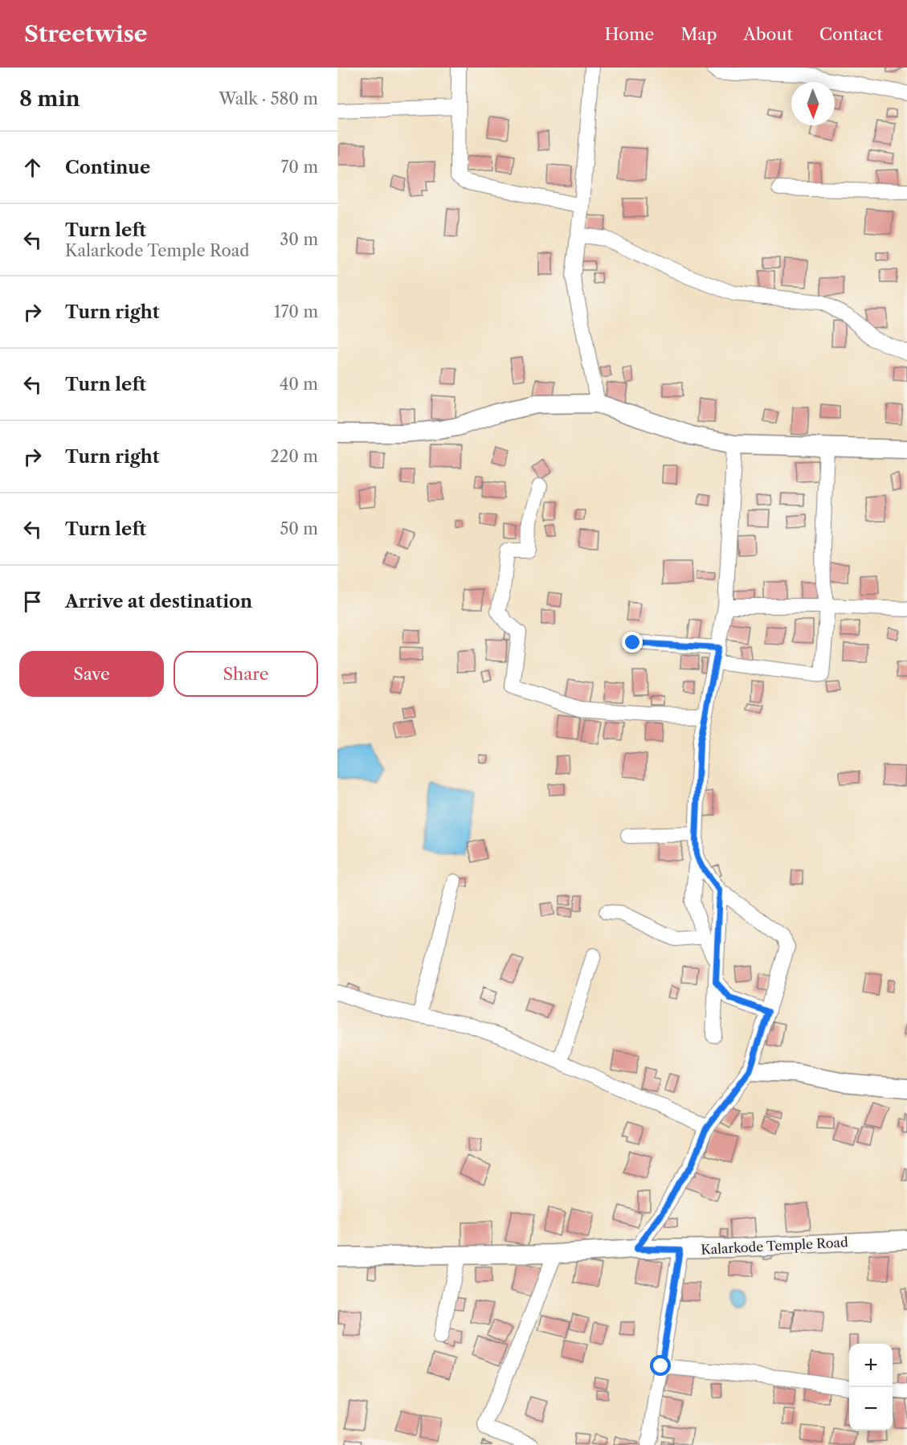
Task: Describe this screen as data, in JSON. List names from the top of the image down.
{
  "streets": {
    "main road": ["Kalarkode Temple Road"]
  },
  "north": "bottom",
  "page": {
    "header": "Streetwise",
    "nav": [
      "Home",
      "Map",
      "About",
      "Contact"
    ],
    "heading": ["8 min", "Walk · 580 m"],
    "list": [
      ["Continue", "70 m"],
      ["Turn left", "Kalarkode Temple Road", "30 m"],
      ["Turn right", "170 m"],
      ["Turn left", "40 m"],
      ["Turn right", "220 m"],
      ["Turn left", "50 m"],
      "Arrive at destination"
    ],
    "buttons": ["Save", "Share"],
    "map_buttons": ["+", "−"]
  }
}
